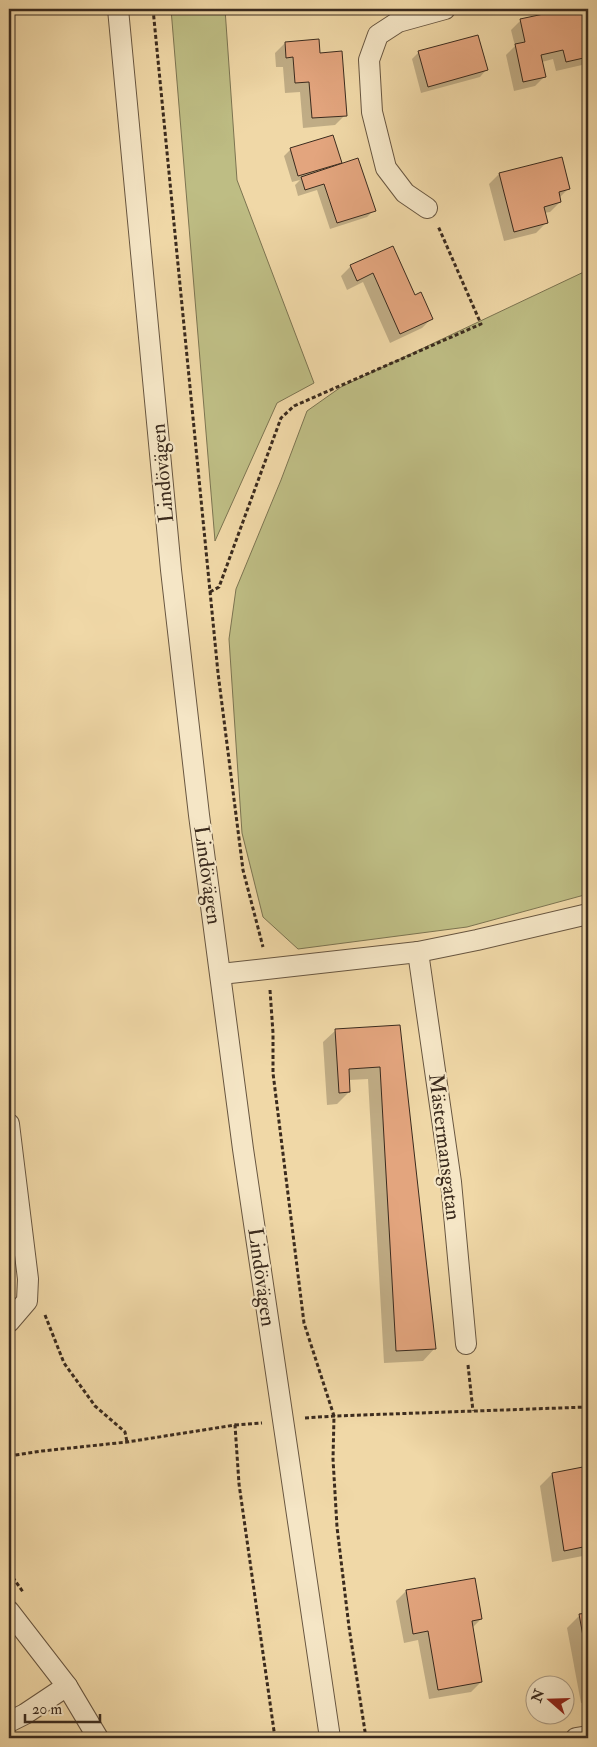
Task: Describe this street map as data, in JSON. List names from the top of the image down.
{
  "streets": {
    "street": ["Lindövägen", "Mästermansgatan"]
  },
  "scale_bar": "20 m",
  "north": "left"
}
